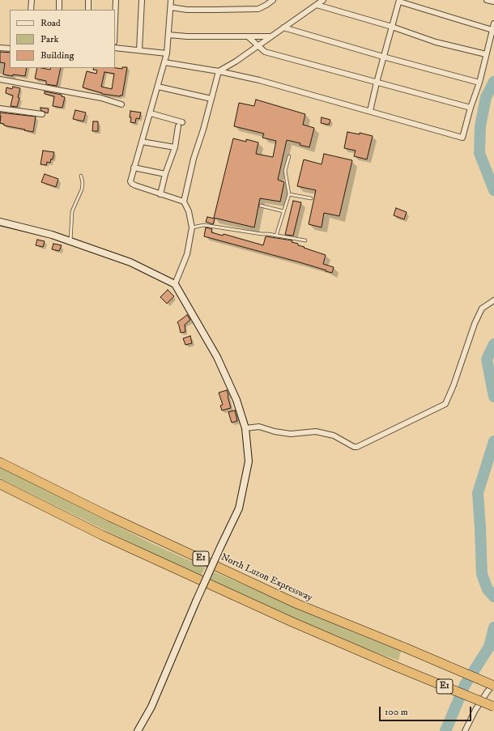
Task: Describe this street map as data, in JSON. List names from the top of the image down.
{
  "streets": {
    "highway": ["E1", "North Luzon Expressway"]
  },
  "legend": ["Road", "Park", "Building"],
  "scale_bar": "100 m"
}
